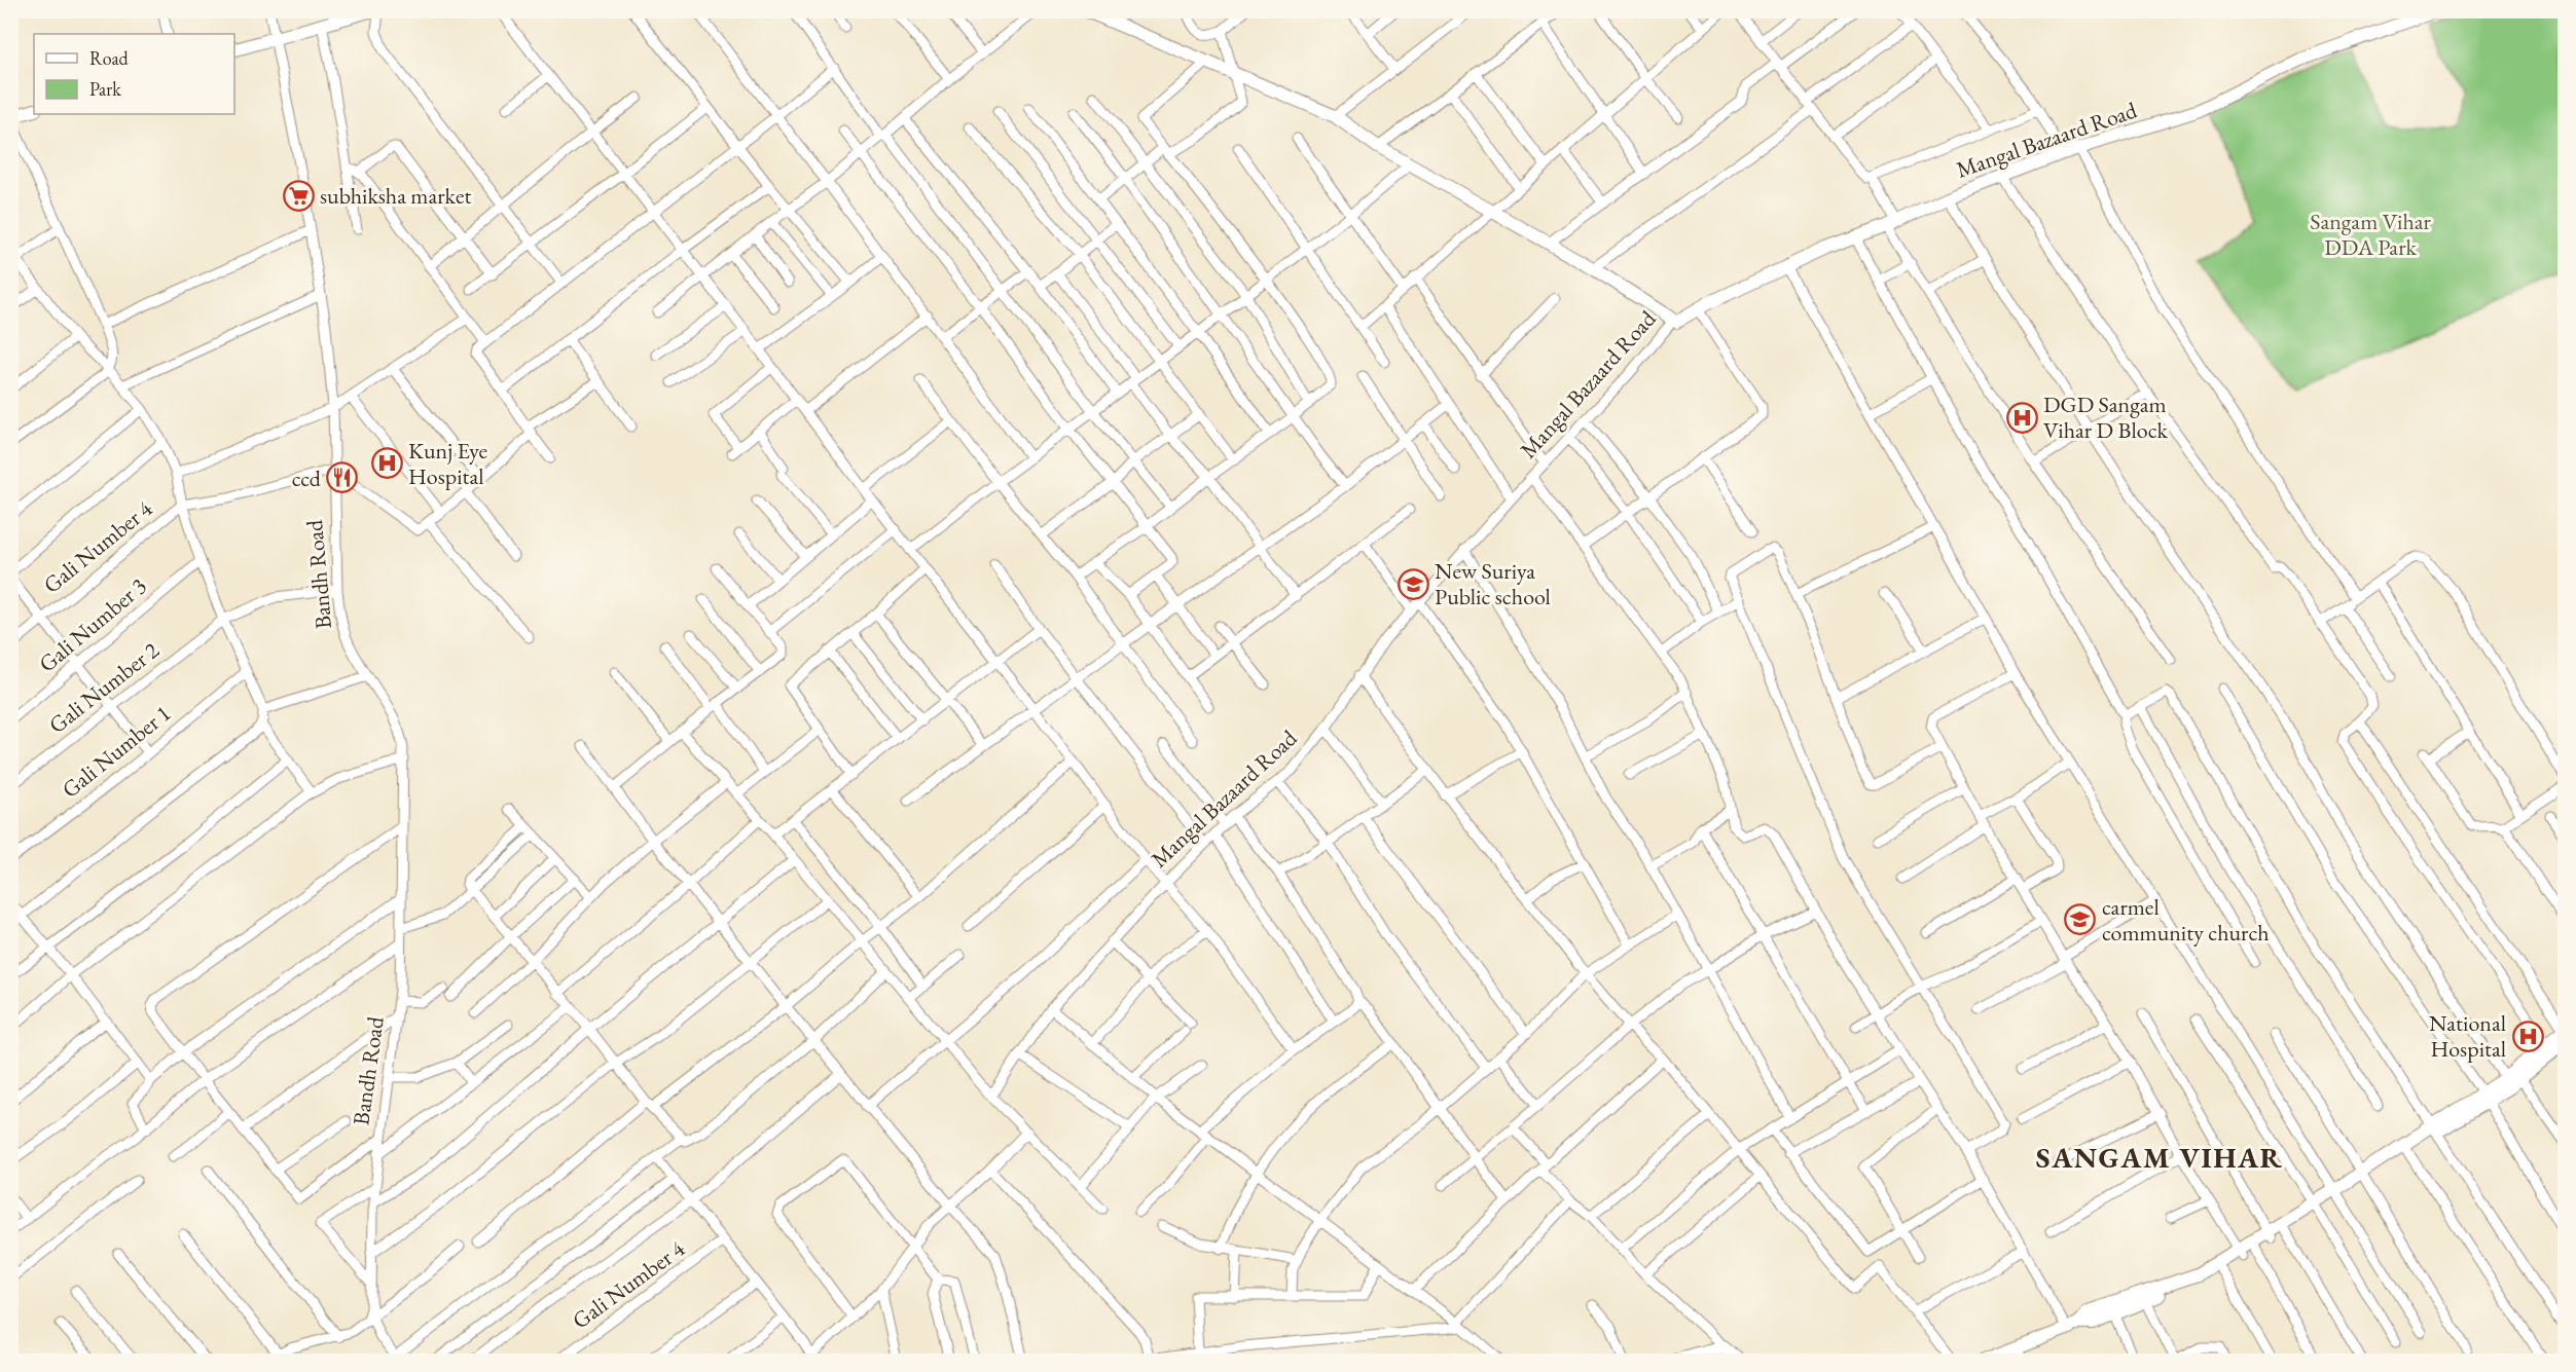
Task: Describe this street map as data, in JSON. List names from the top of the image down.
{
  "streets": {
    "street": [
      "Mangal Bazaard Road",
      "Gali Number 4",
      "Bandh Road",
      "Gali Number 3",
      "Gali Number 2",
      "Gali Number 1"
    ]
  },
  "crossings": [
    ["Bandh Road", "Gali Number 2"]
  ],
  "districts": ["SANGAM VIHAR"],
  "parks": ["Sangam Vihar DDA Park"],
  "places": {
    "supermarket": ["subhiksha market"],
    "hospital": ["DGD Sangam Vihar D Block", "Kunj Eye Hospital", "National Hospital"],
    "restaurant": ["ccd"],
    "school or university": ["New Suriya Public school", "carmel community church"]
  },
  "legend": ["Road", "Park"]
}
